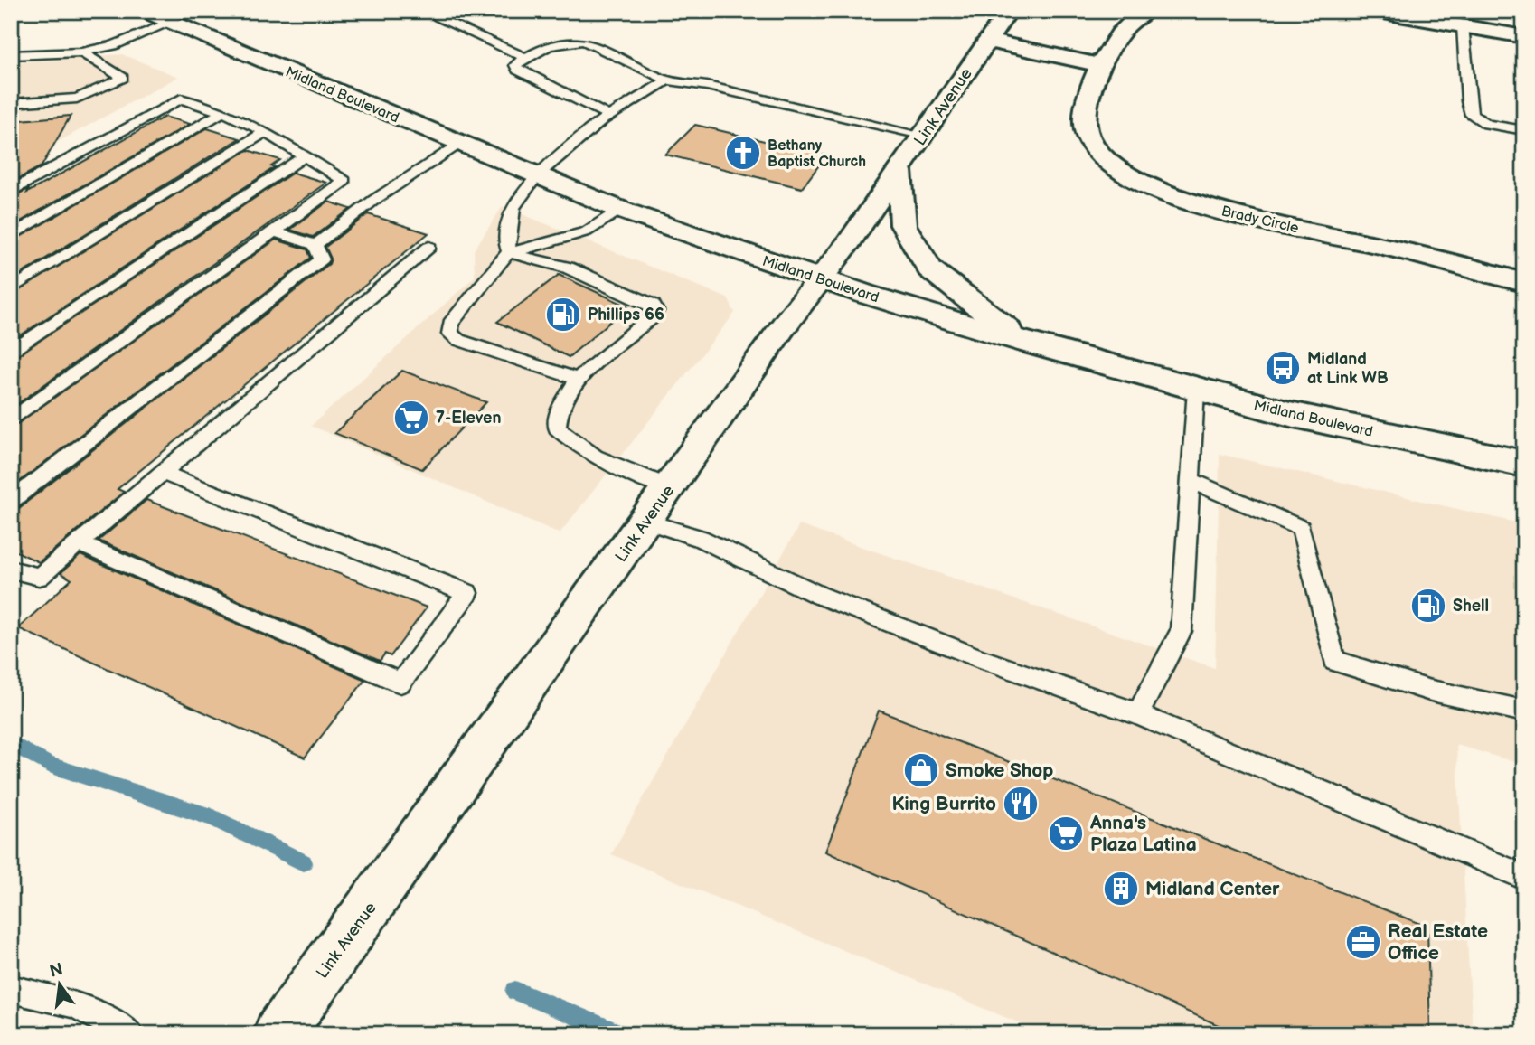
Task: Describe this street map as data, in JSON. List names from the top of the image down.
{
  "streets": {
    "street": ["Midland Boulevard", "Link Avenue", "Brady Circle"]
  },
  "crossings": [
    ["Midland Boulevard", "Link Avenue"]
  ],
  "places": {
    "church": ["Bethany Baptist Church"],
    "fuel station": ["Phillips 66", "Shell"],
    "bus stop": ["Midland at Link WB"],
    "supermarket": ["7-Eleven", "Anna's Plaza Latina"],
    "shop": ["Smoke Shop"],
    "restaurant": ["King Burrito"],
    "building": ["Midland Center"],
    "office": ["Real Estate Office"]
  },
  "north": "top"
}
